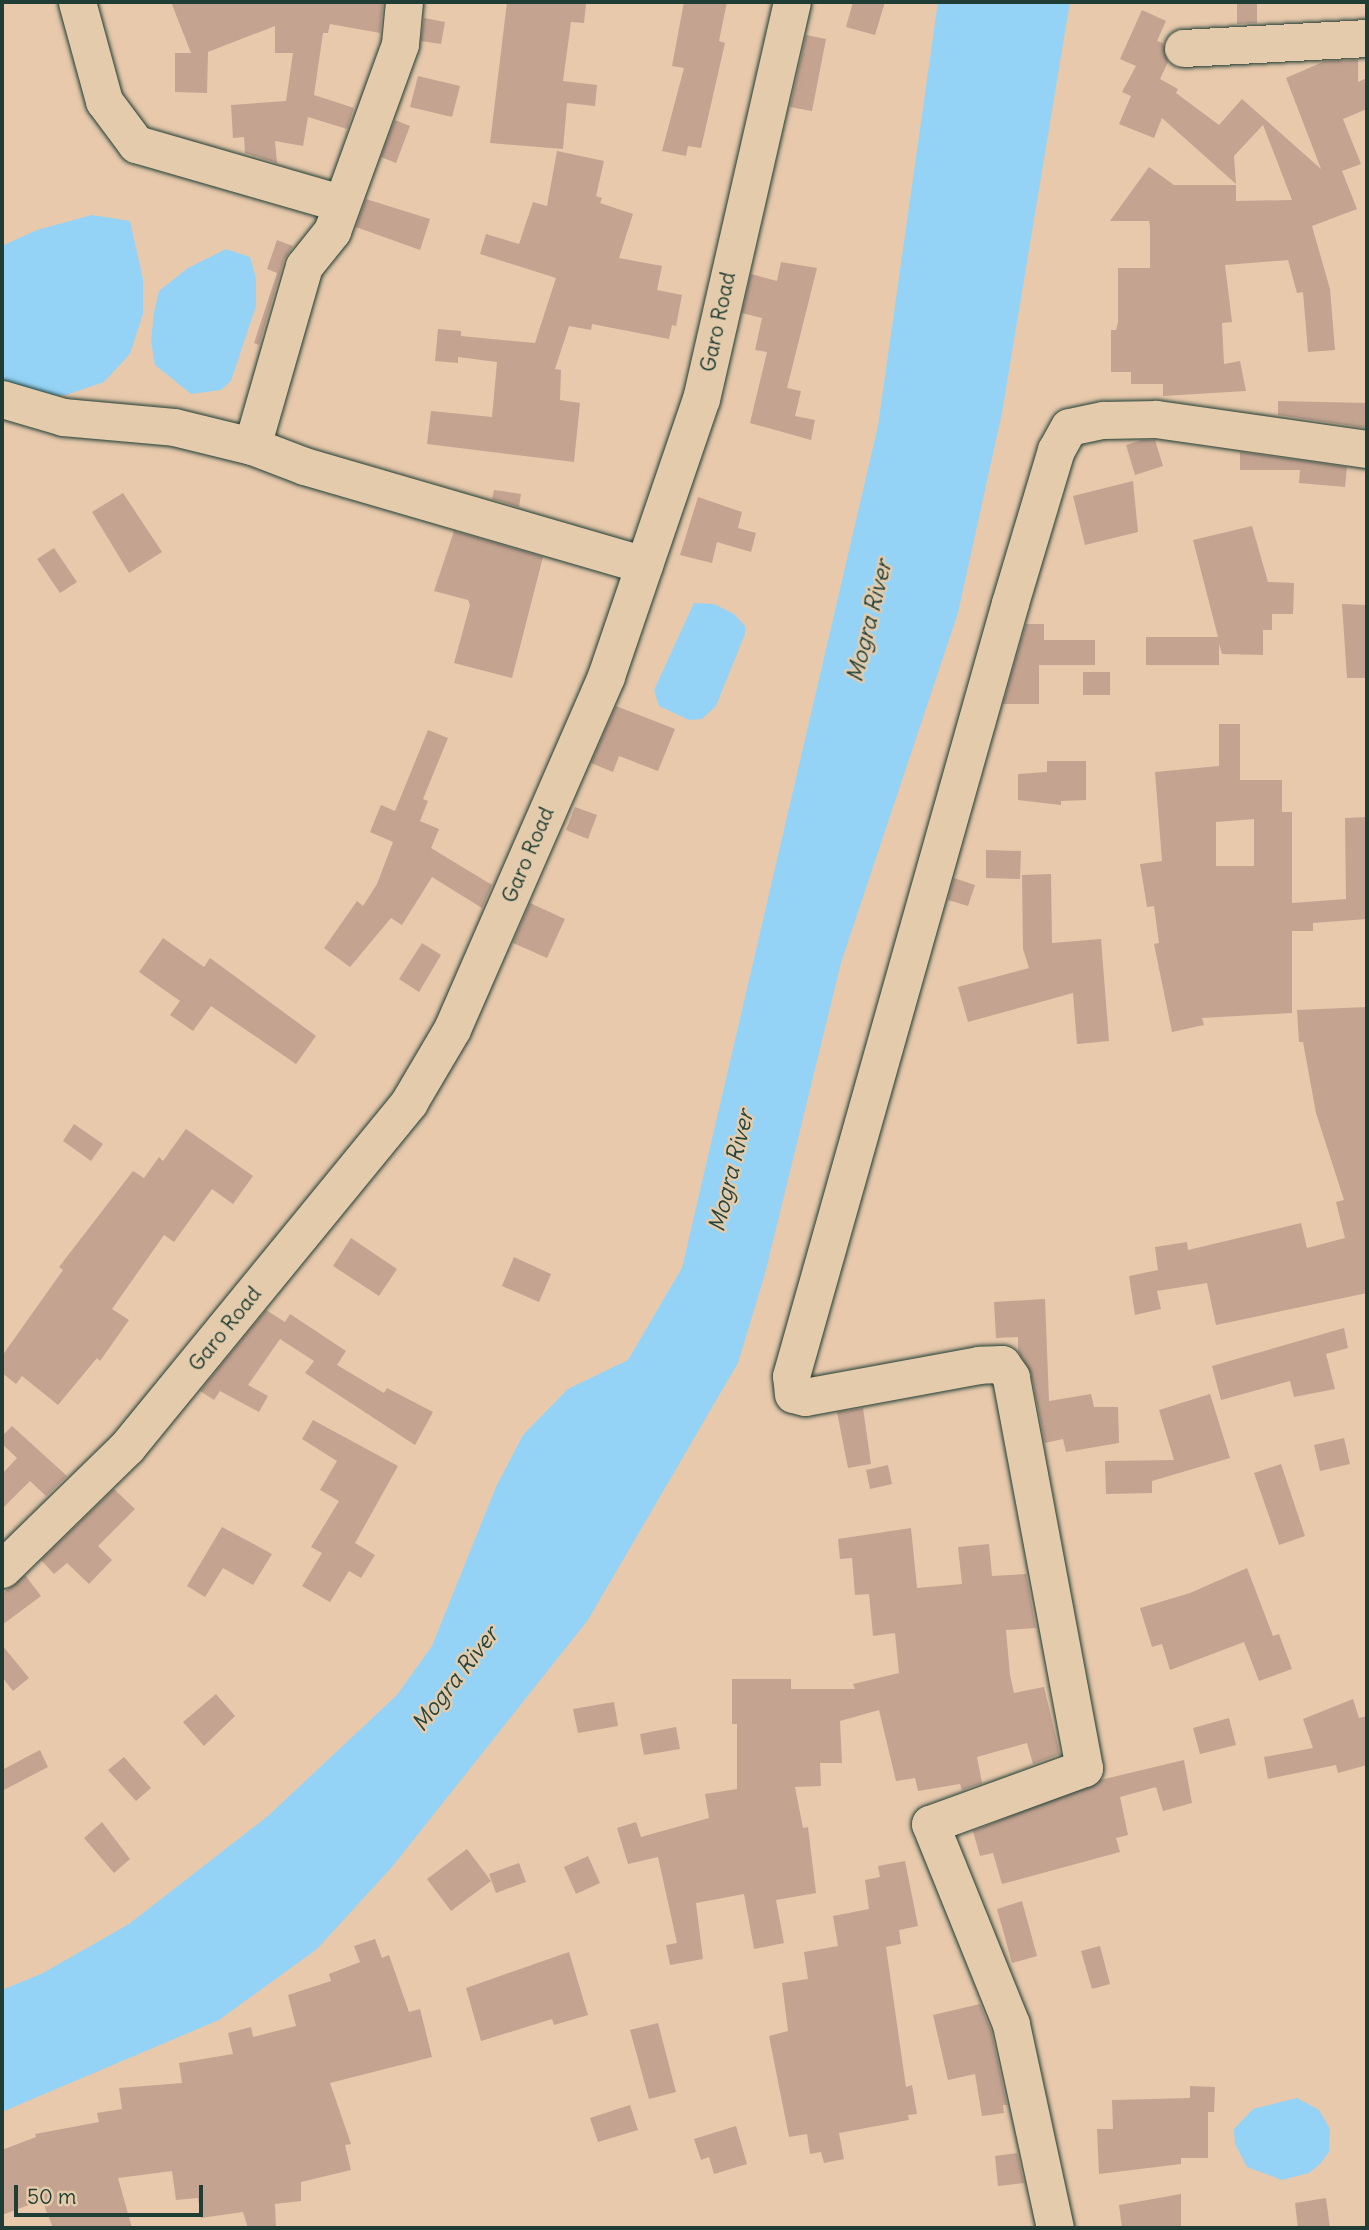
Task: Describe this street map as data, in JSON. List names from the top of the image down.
{
  "streets": {
    "street": ["Garo Road"]
  },
  "water": ["Mogra River"],
  "scale_bar": "50 m"
}
